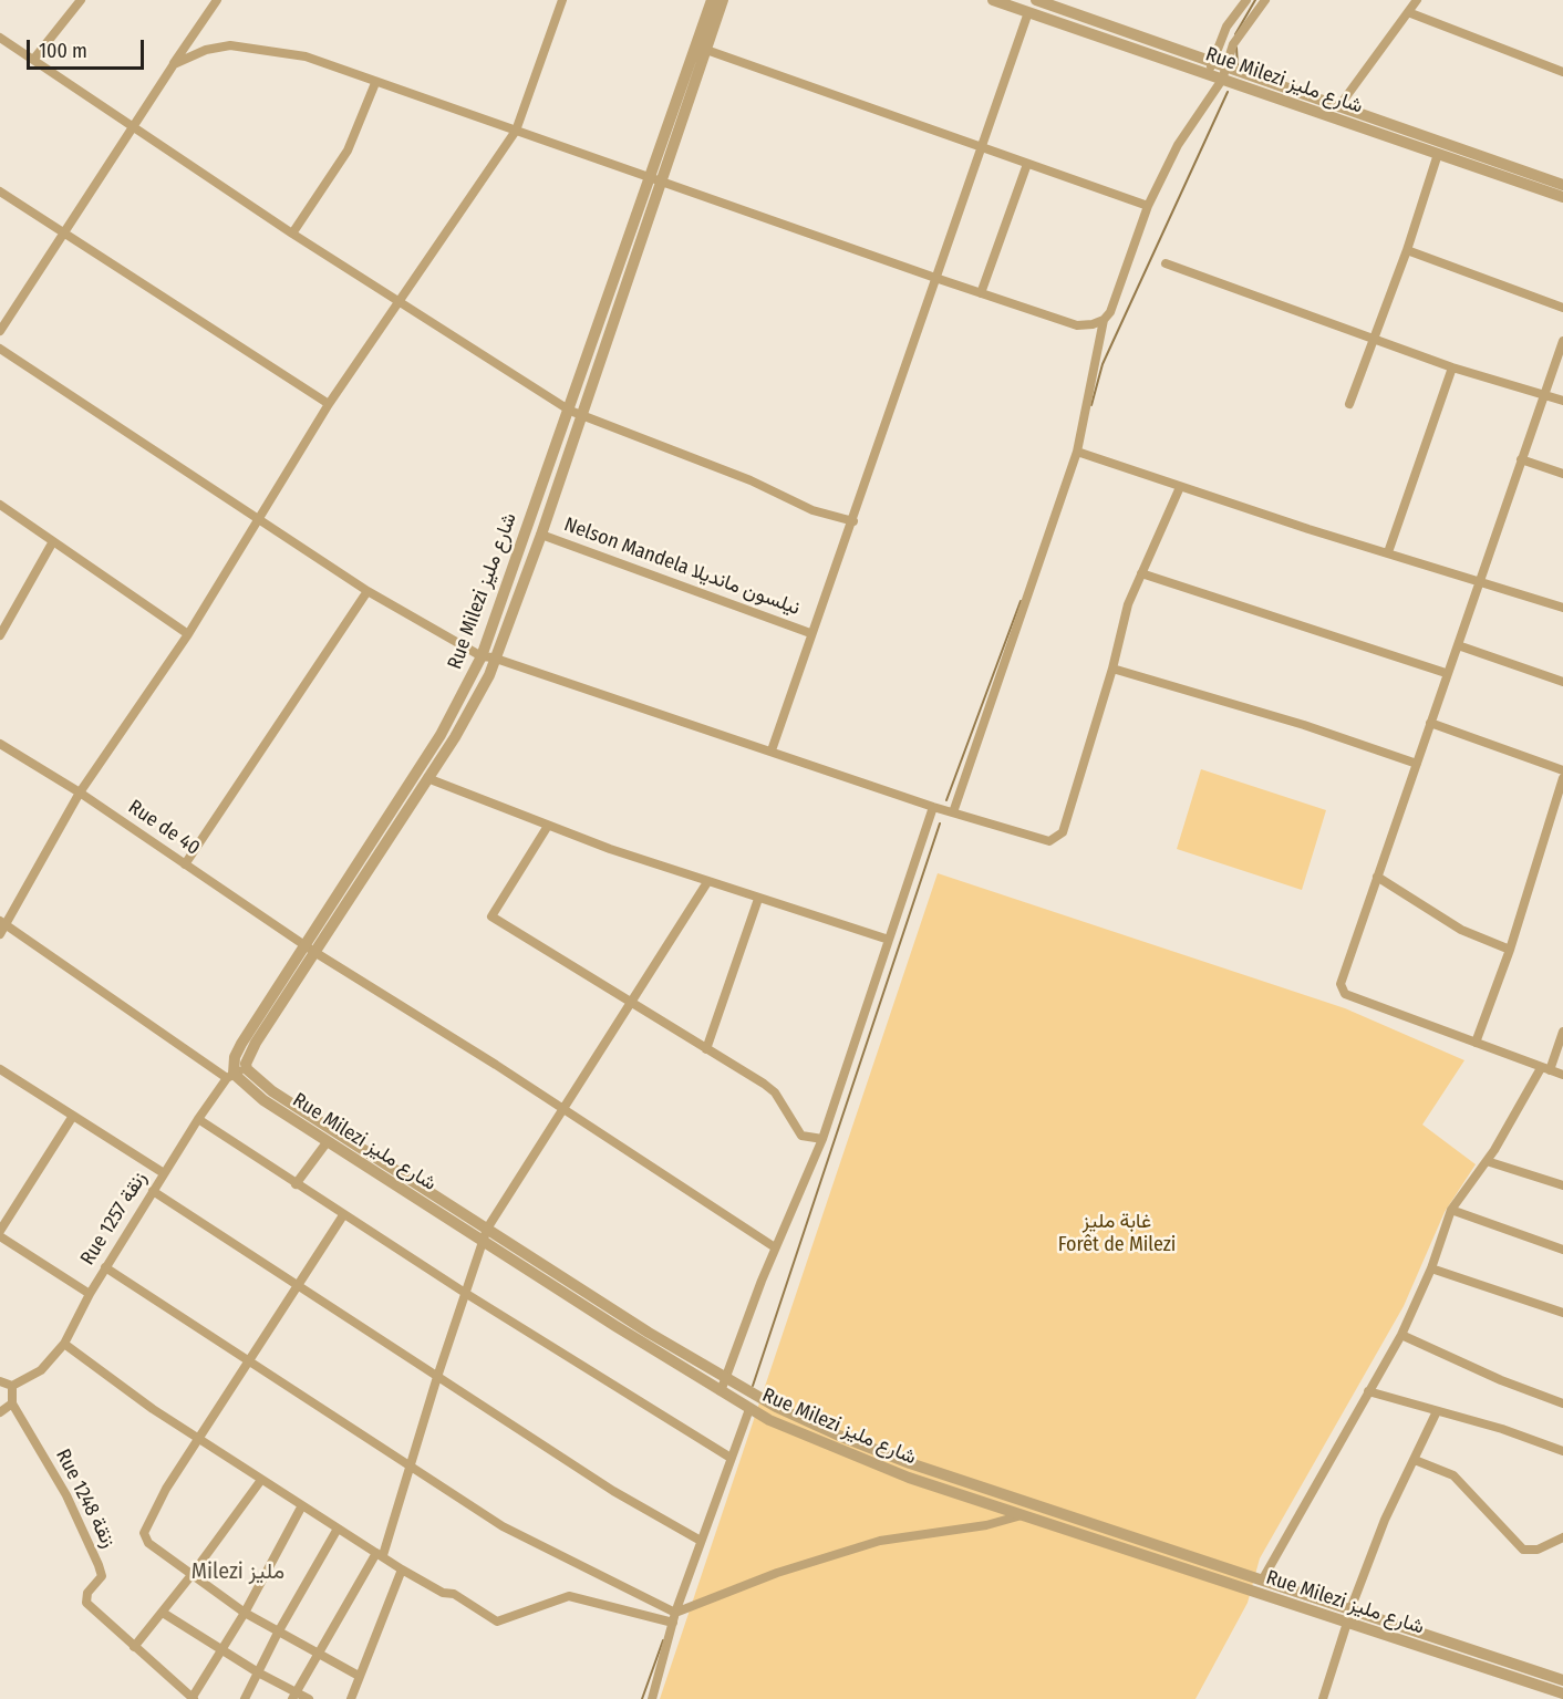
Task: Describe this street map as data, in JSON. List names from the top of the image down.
{
  "streets": {
    "street": [
      "Rue Milezi شارع مليز",
      "Nelson Mandela نيلسون مانديلا",
      "Rue de 40",
      "Rue 1257 زنقة",
      "Rue 1248 زنقة"
    ]
  },
  "crossings": [
    ["Rue Milezi شارع مليز", "Nelson Mandela نيلسون مانديلا"],
    ["Rue Milezi شارع مليز", "Rue de 40"],
    ["Rue Milezi شارع مليز", "Rue 1257 زنقة"]
  ],
  "districts": ["Milezi مليز"],
  "parks": ["غابة مليز Forêt de Milezi"],
  "scale_bar": "100 m"
}
